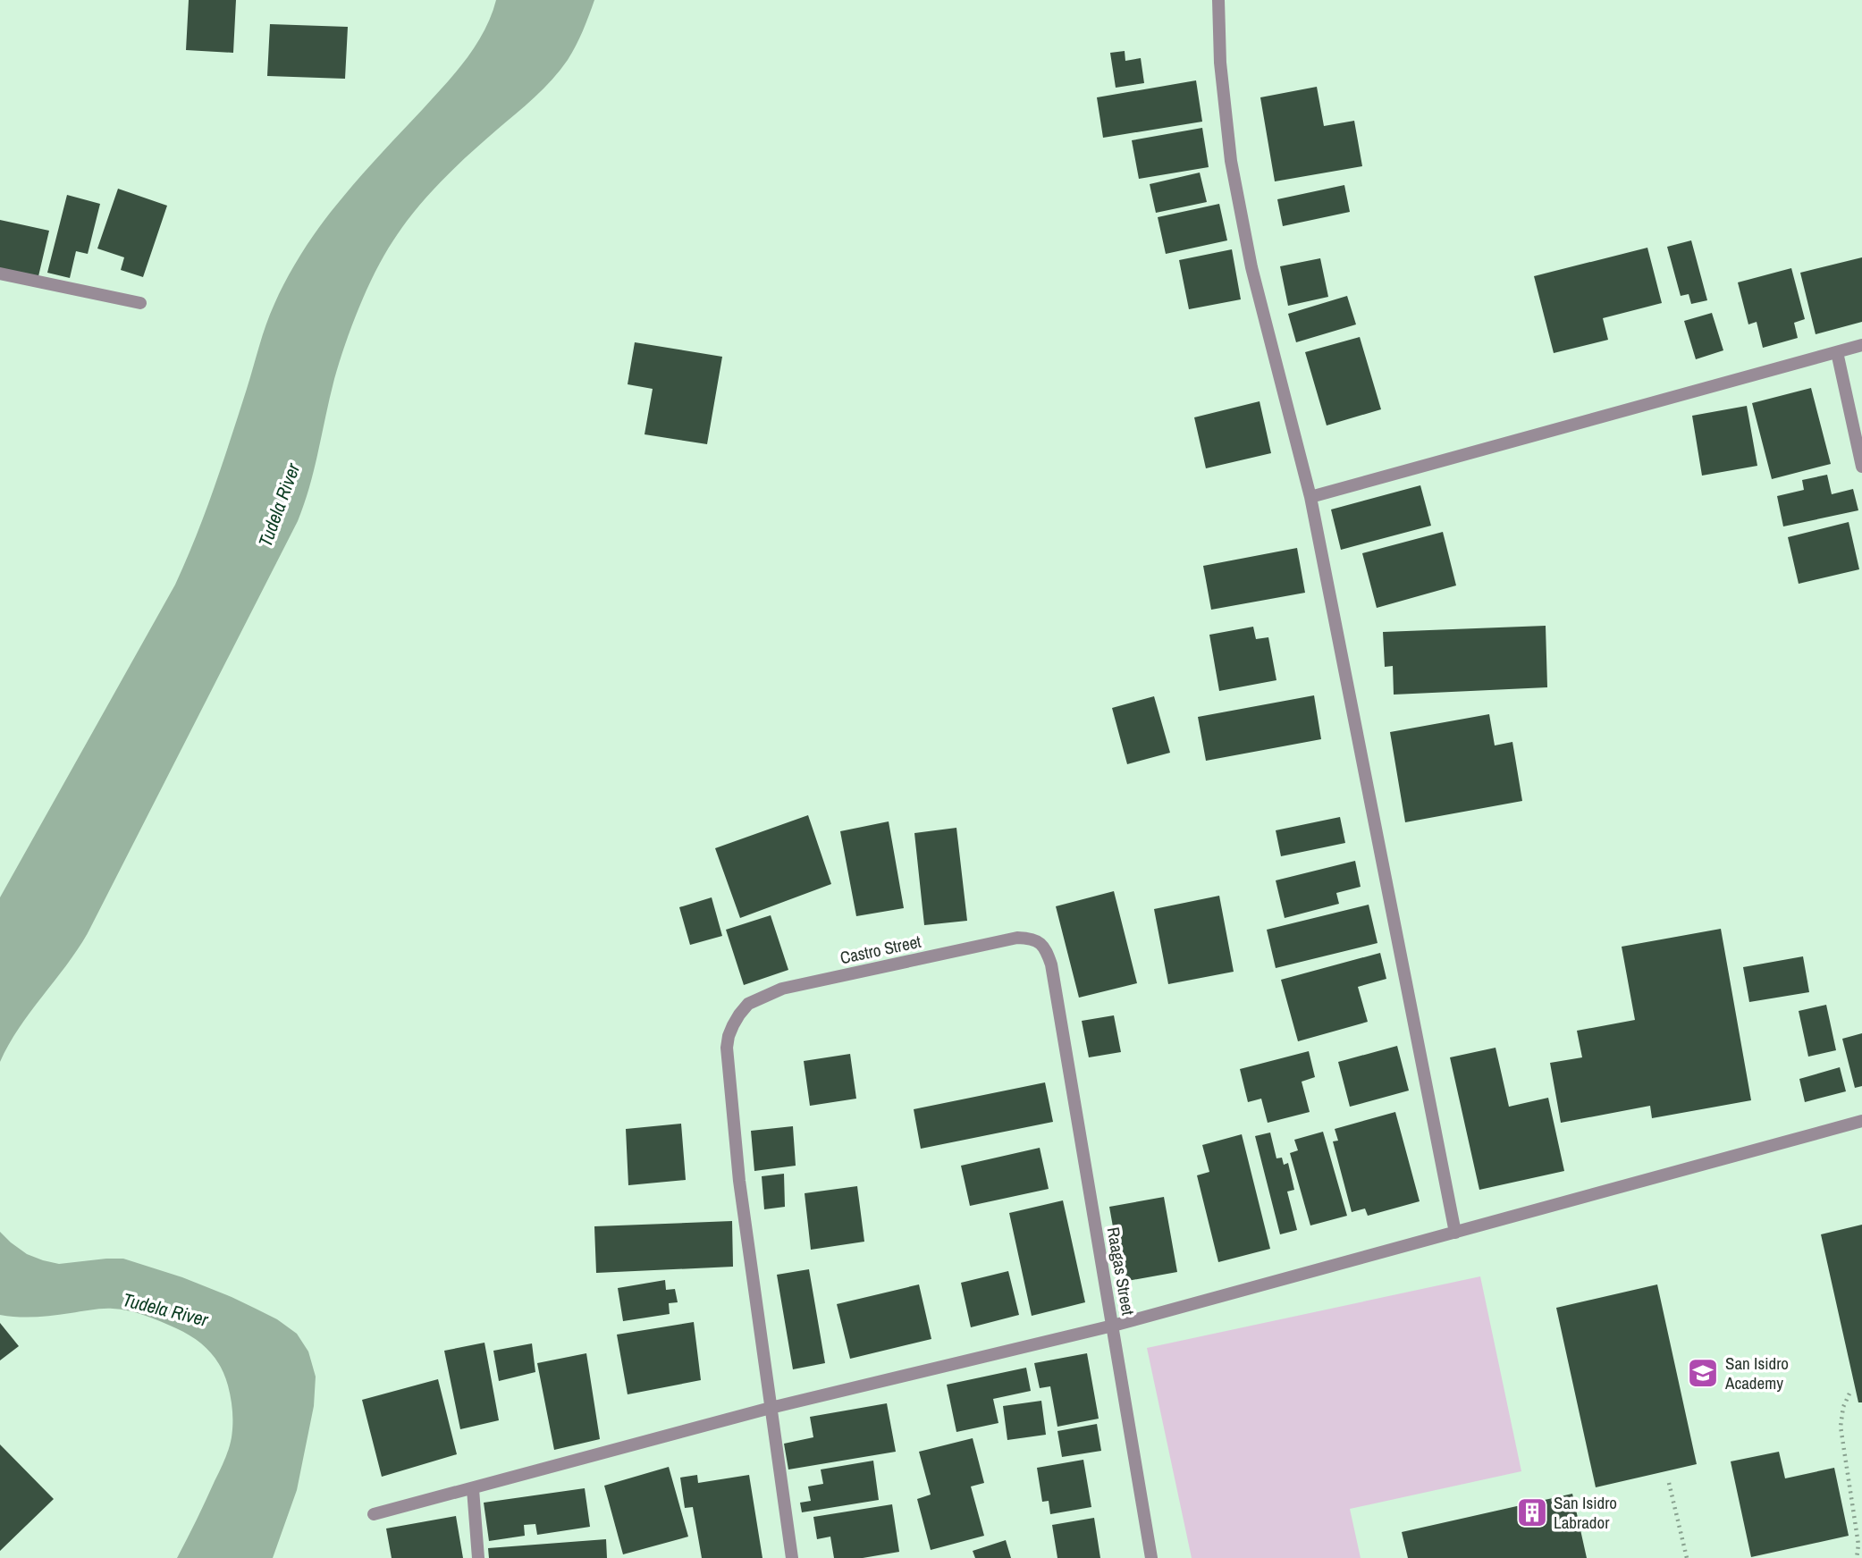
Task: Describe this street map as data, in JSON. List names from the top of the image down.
{
  "streets": {
    "street": ["Castro Street", "Raagas Street"]
  },
  "crossings": [
    ["Castro Street", "Raagas Street"]
  ],
  "water": ["Tudela River"],
  "places": {
    "school or university": ["San Isidro Academy"],
    "building": ["San Isidro Labrador"]
  }
}
